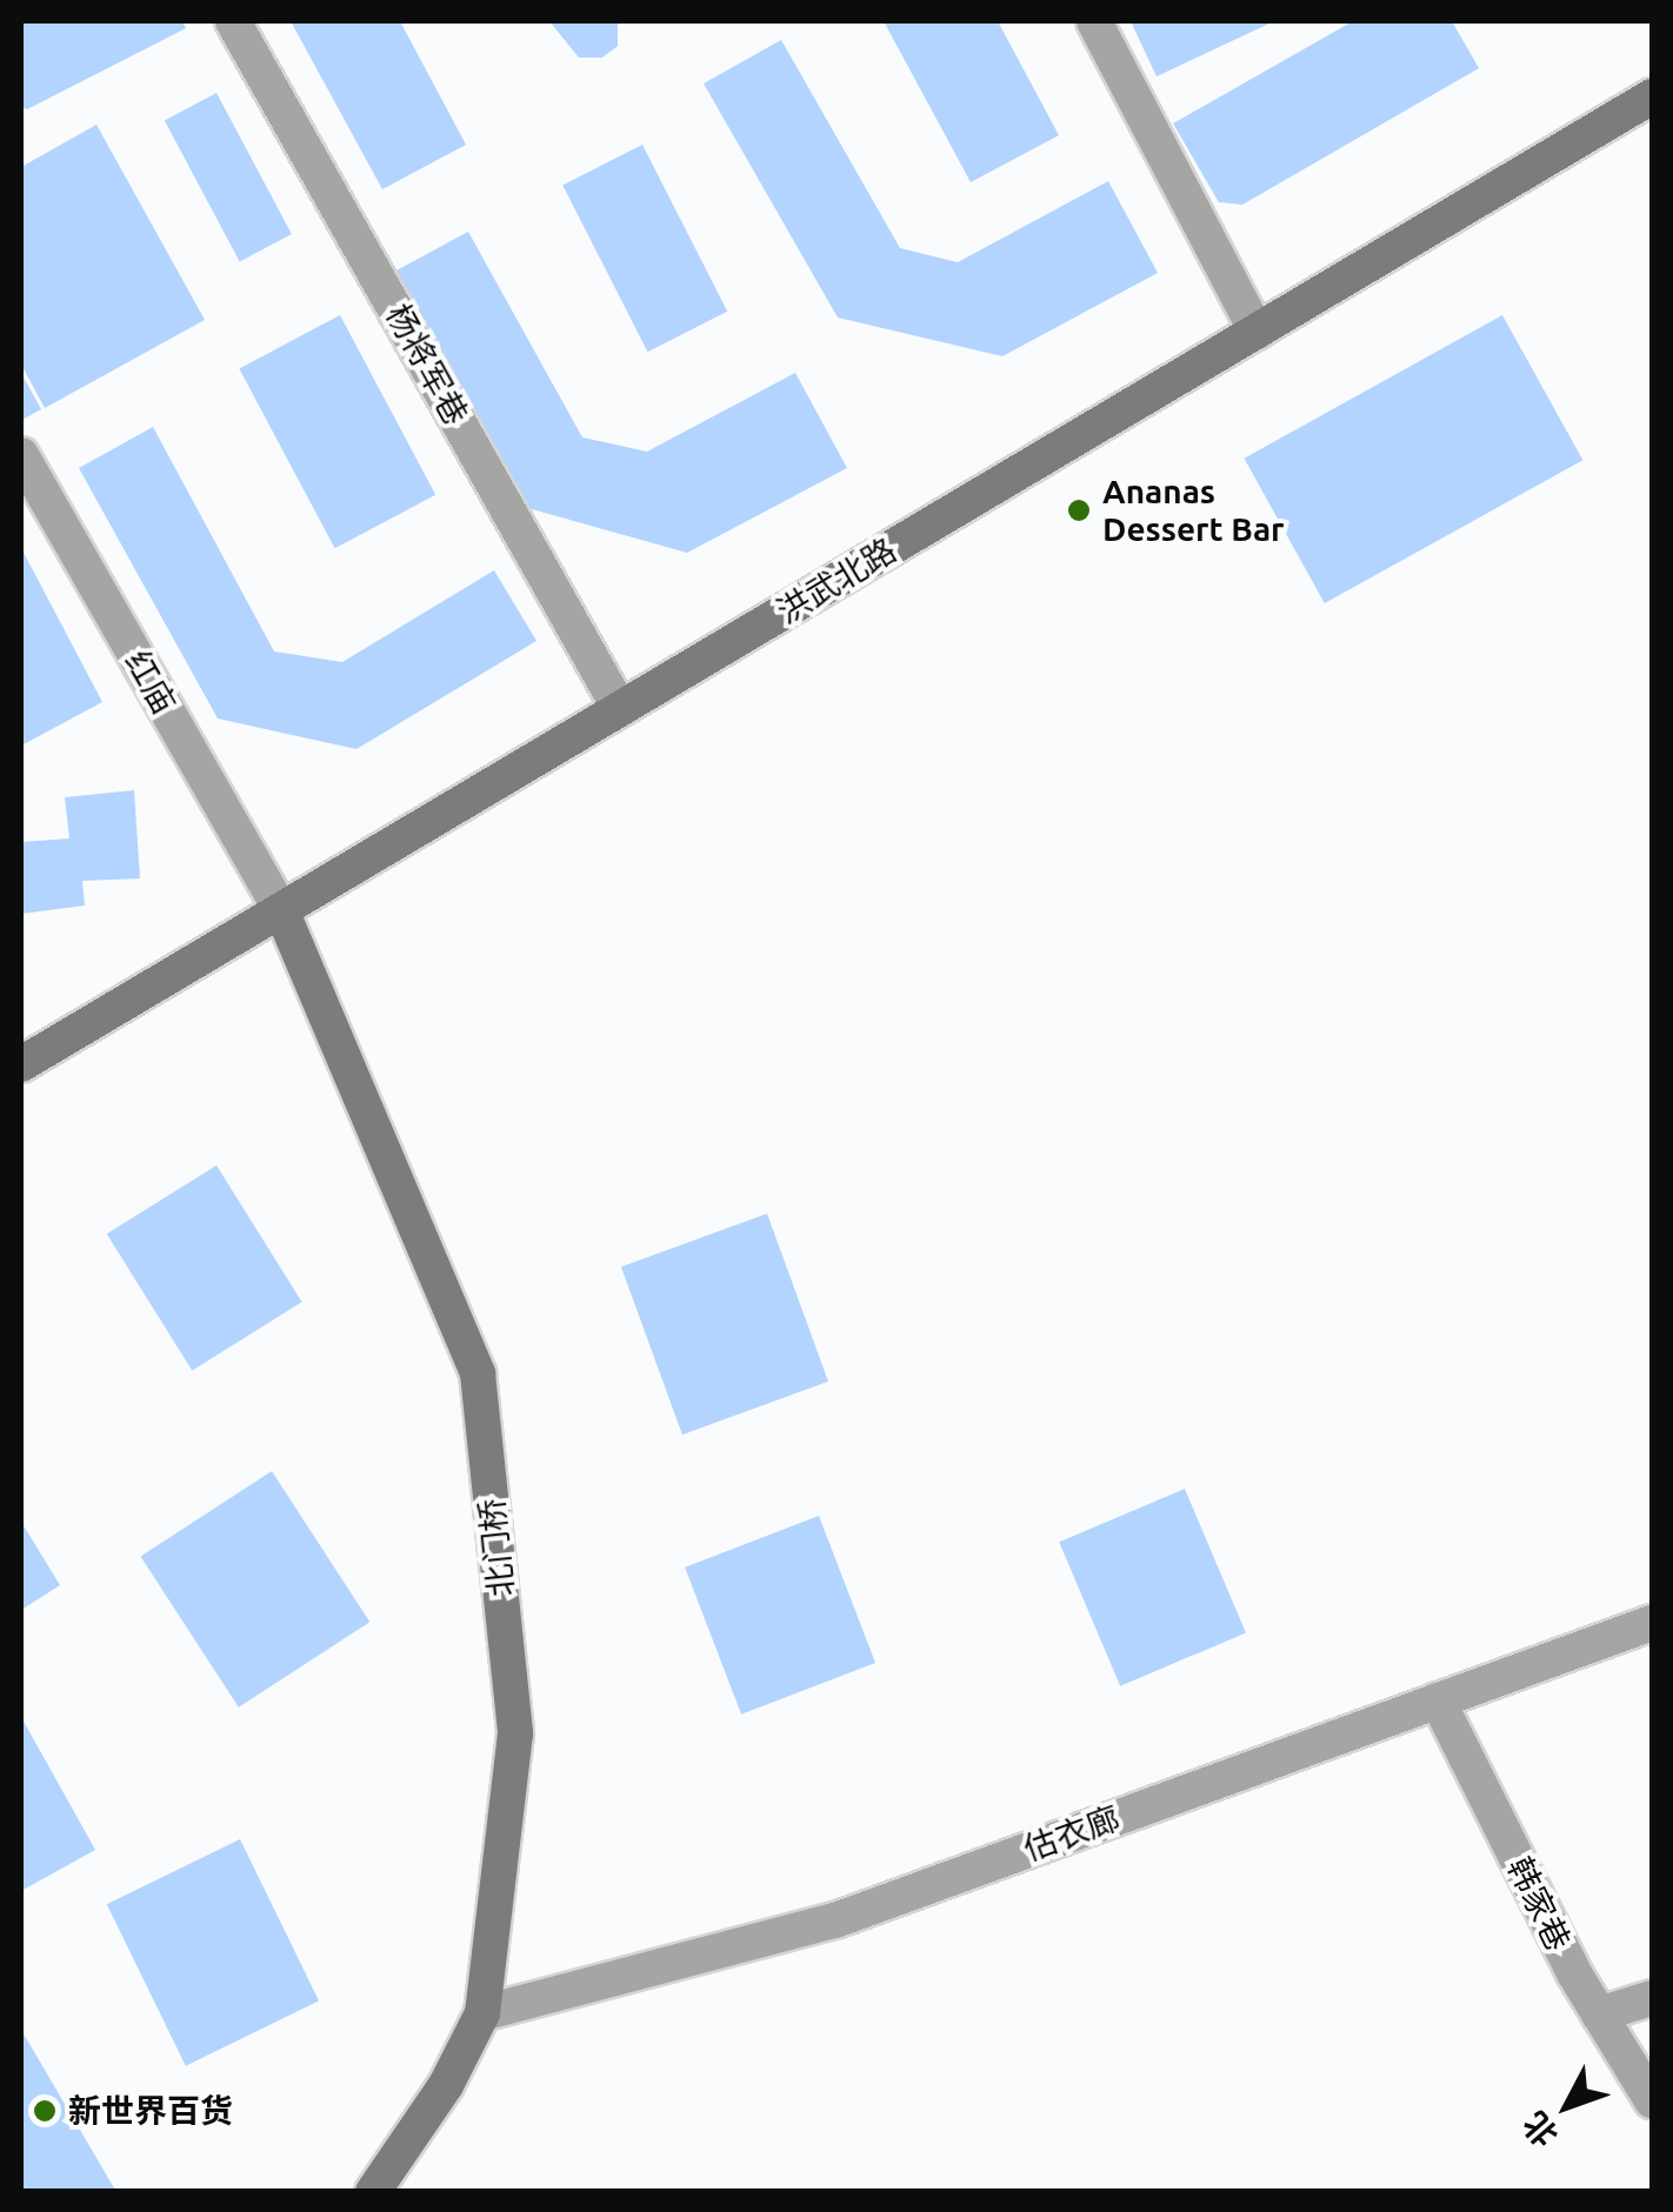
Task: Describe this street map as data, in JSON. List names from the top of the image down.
{
  "streets": {
    "main road": ["洪武北路", "北门桥"],
    "street": [
      "杨将军巷",
      "红庙",
      "估衣廊",
      "韩家巷"
    ]
  },
  "crossings": [
    ["杨将军巷", "洪武北路"],
    ["洪武北路", "红庙"],
    ["洪武北路", "北门桥"],
    ["红庙", "北门桥"],
    ["北门桥", "估衣廊"],
    ["估衣廊", "韩家巷"]
  ],
  "places": ["Ananas Dessert Bar", "新世界百货"],
  "north": "bottom left"
}
